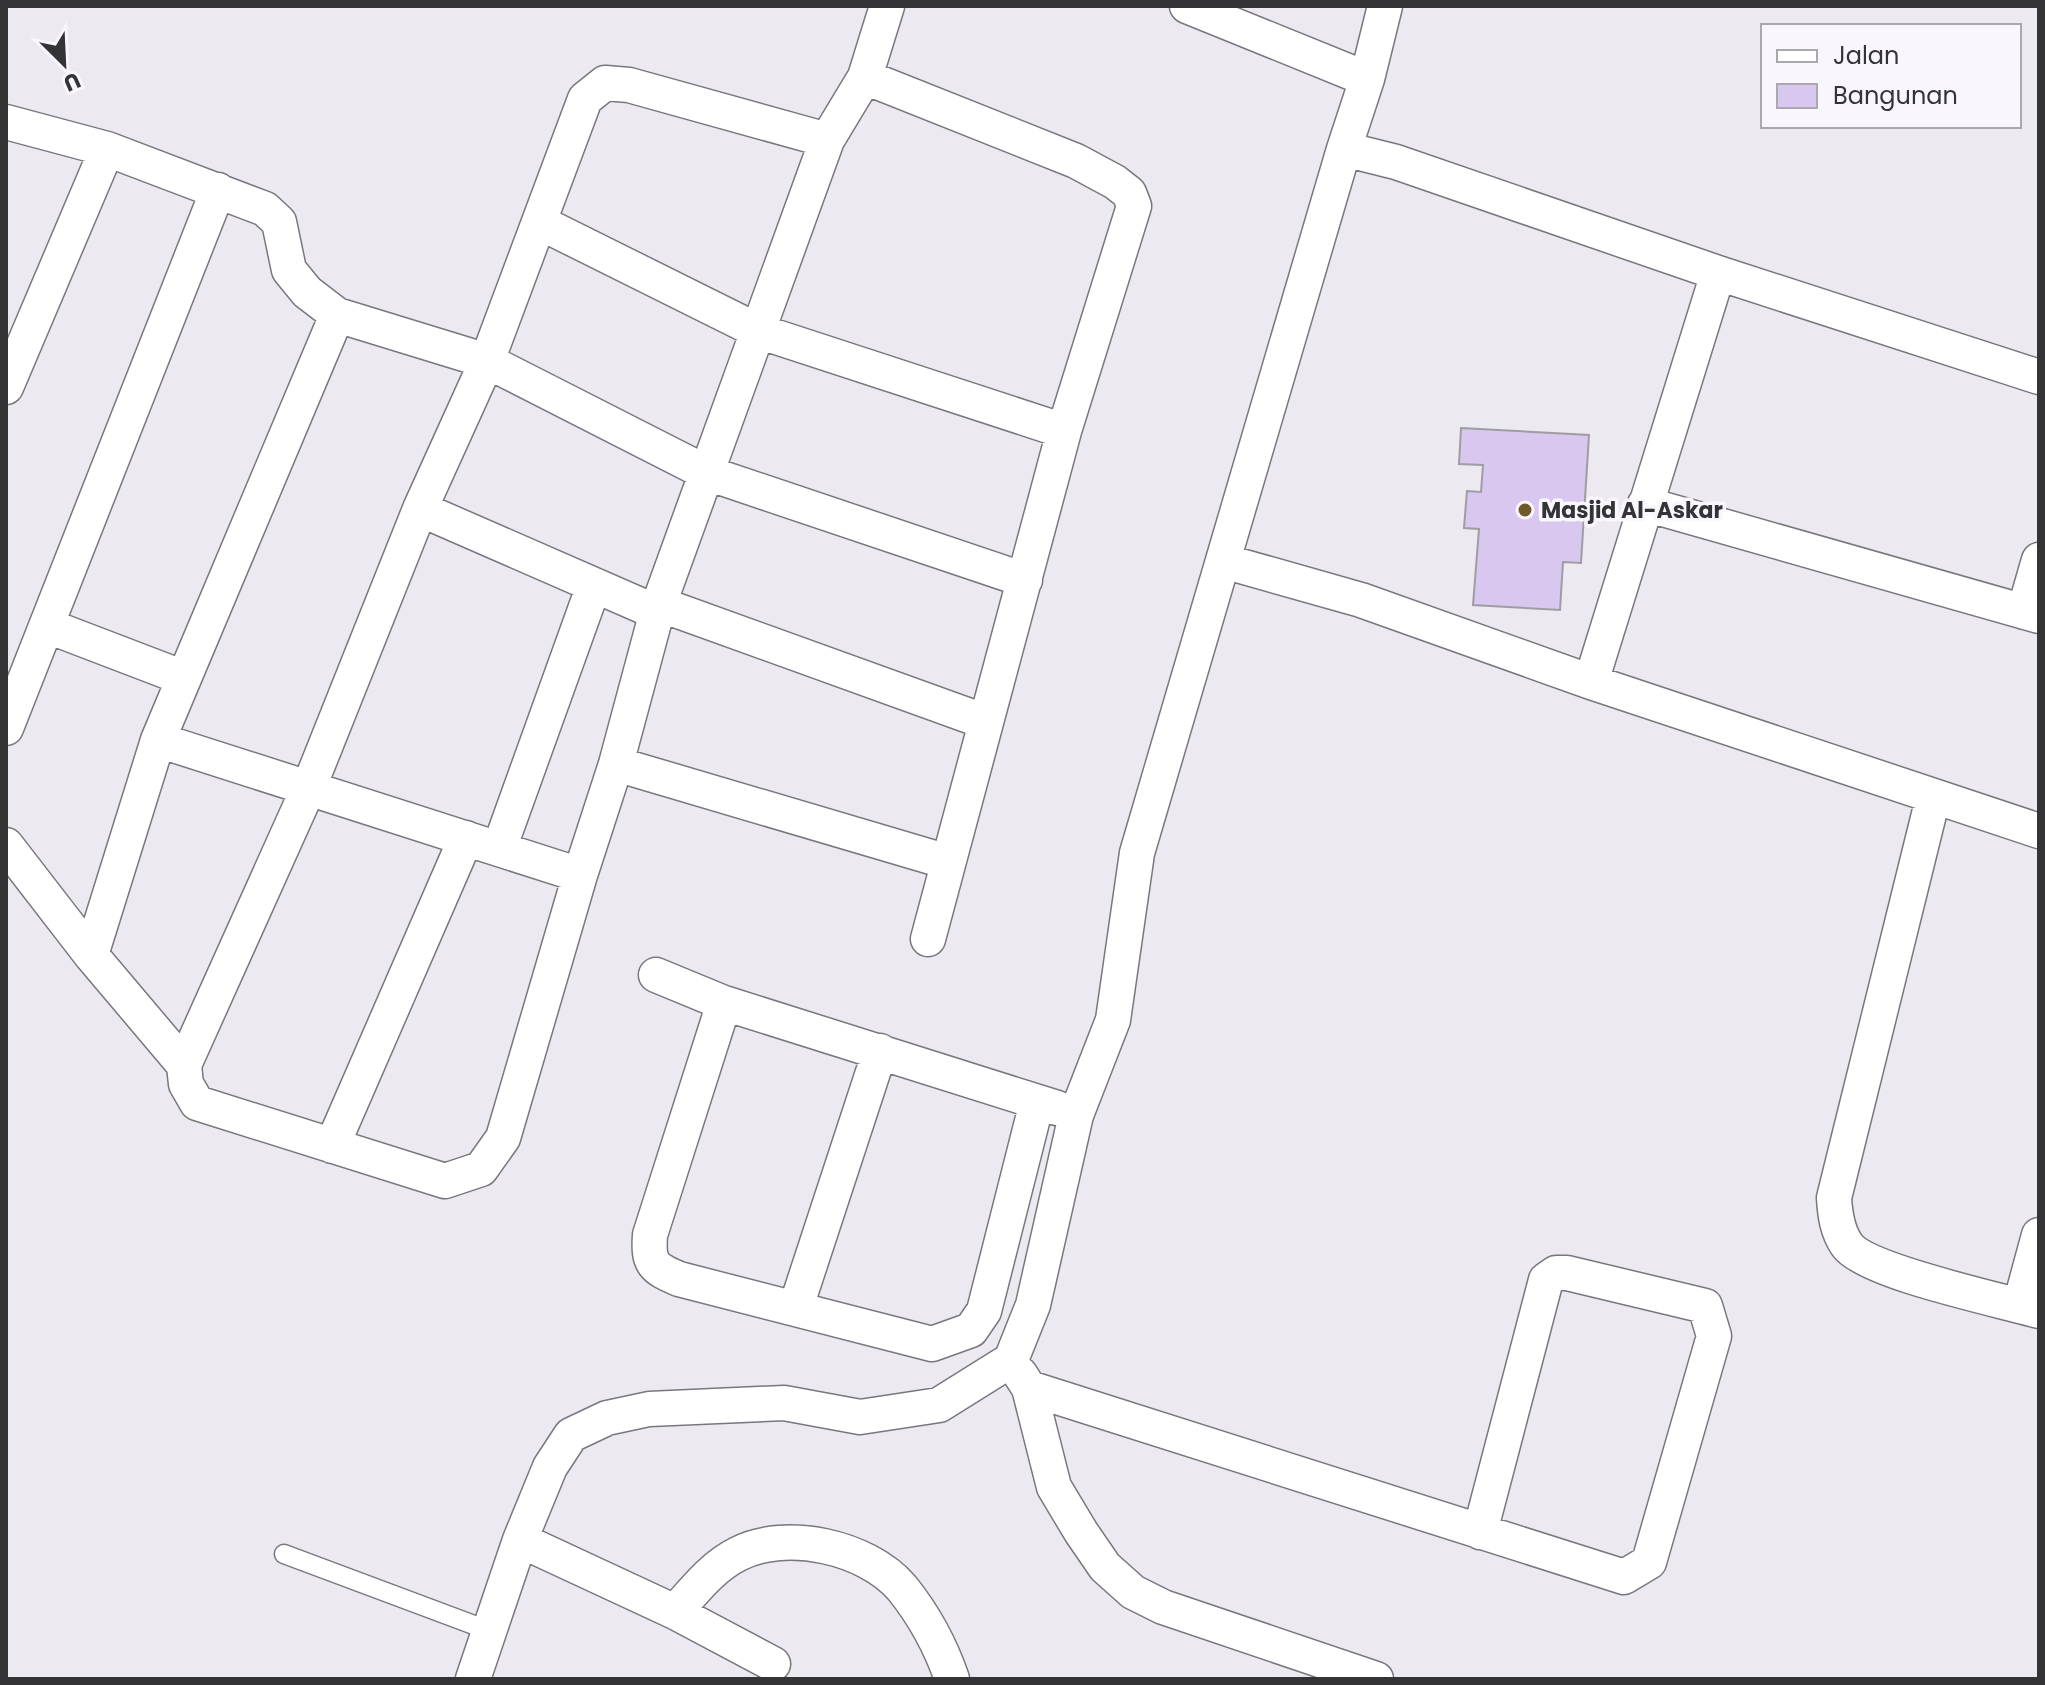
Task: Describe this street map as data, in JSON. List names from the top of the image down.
{
  "places": ["Masjid Al-Askar"],
  "legend": ["Jalan", "Bangunan"],
  "north": "bottom right"
}
